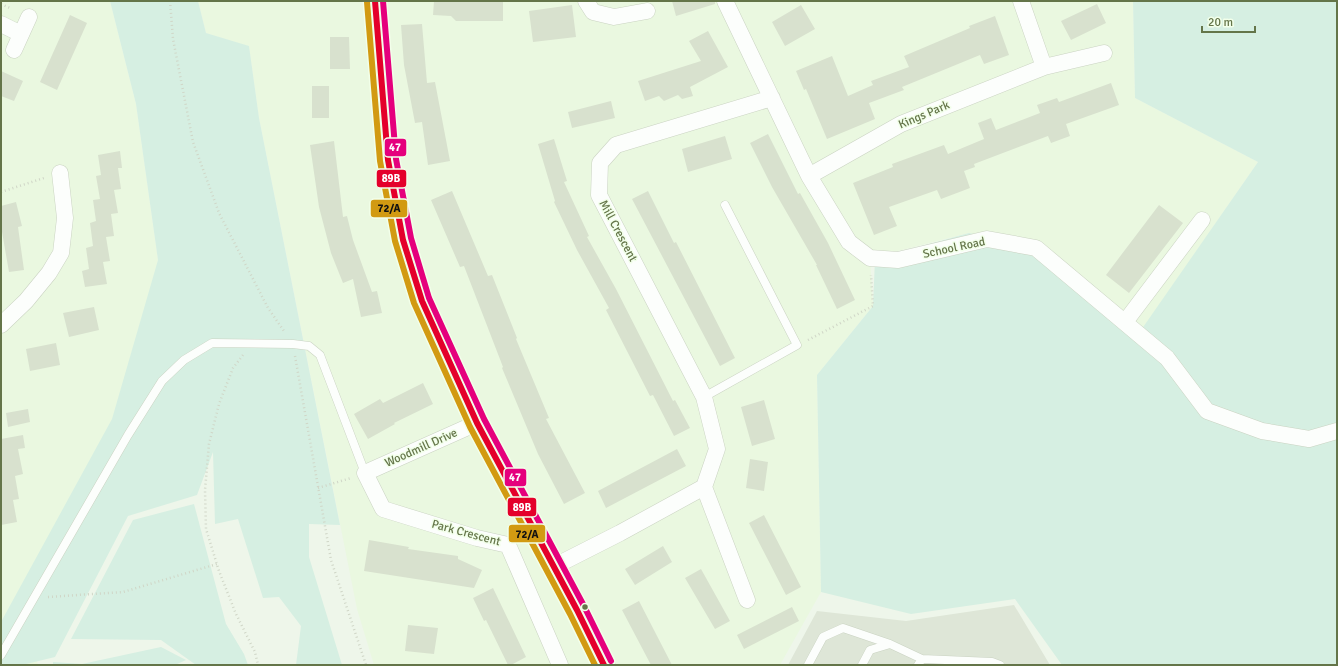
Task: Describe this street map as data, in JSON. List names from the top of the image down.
{
  "streets": {
    "street": [
      "Kings Park",
      "Mill Crescent",
      "School Road",
      "Woodmill Drive",
      "Park Crescent"
    ]
  },
  "crossings": [
    ["Woodmill Drive", "Park Crescent"]
  ],
  "lines": ["transit line 89B", "transit line 47", "transit line 72/A"],
  "scale_bar": "20 m"
}
